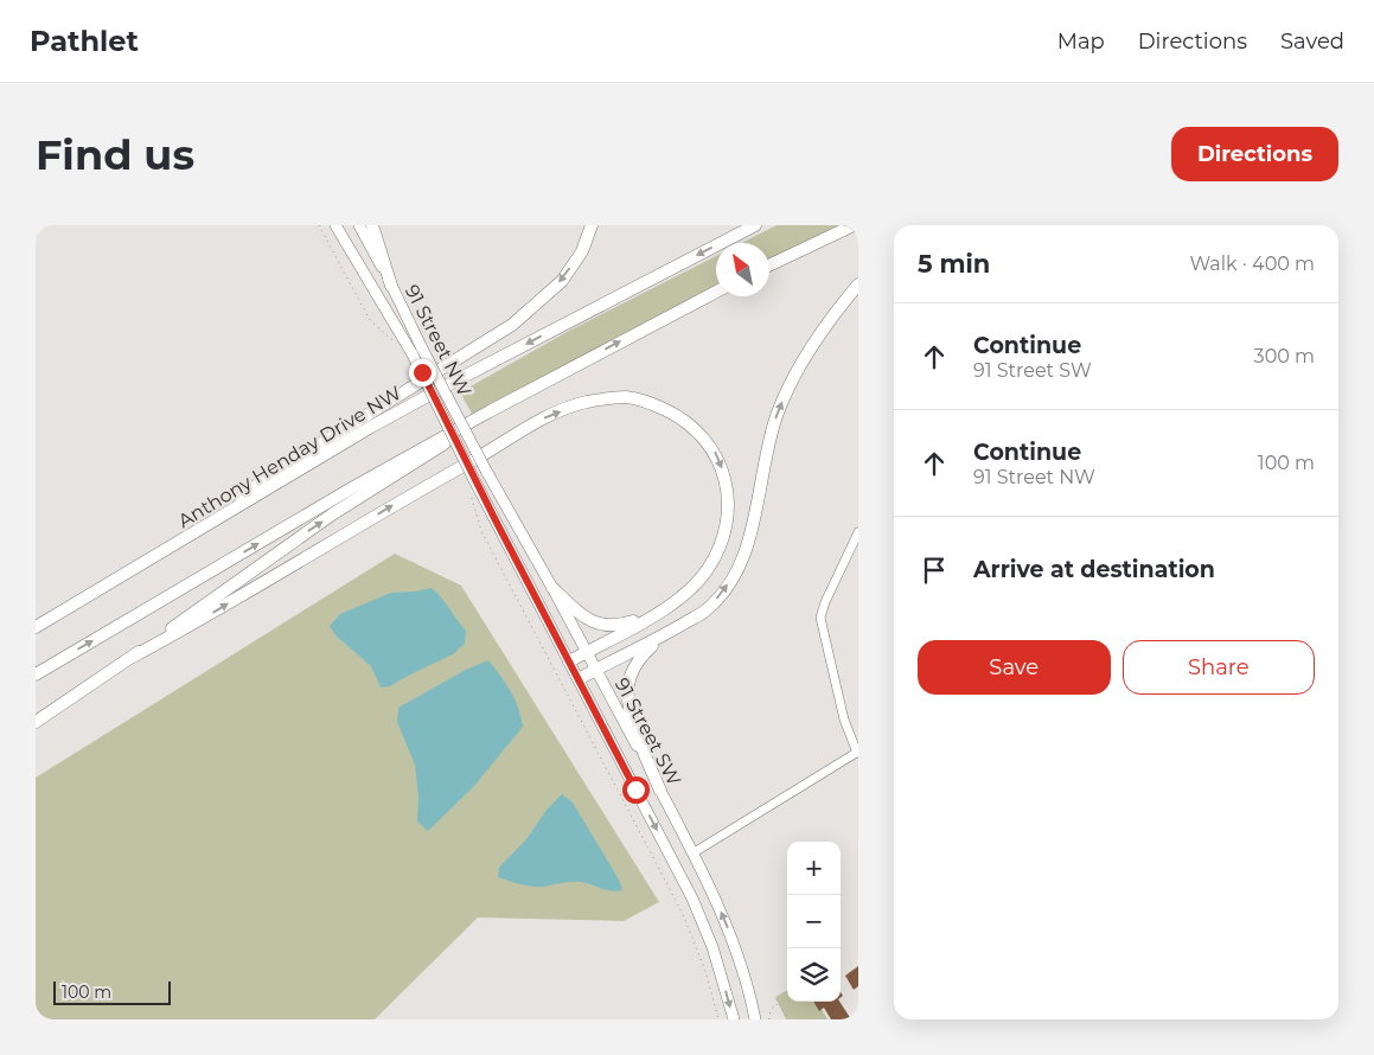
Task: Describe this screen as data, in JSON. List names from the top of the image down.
{
  "streets": {
    "highway": ["Anthony Henday Drive NW"],
    "main road": ["91 Street NW", "91 Street SW"]
  },
  "crossings": [
    ["91 Street NW", "91 Street SW"]
  ],
  "scale_bar": "100 m",
  "north": "top left",
  "page": {
    "header": "Pathlet",
    "nav": ["Map", "Directions", "Saved"],
    "buttons": [
      "Directions",
      ["Save", "Share"]
    ],
    "title": "Find us",
    "heading": ["5 min", "Walk · 400 m"],
    "list": [
      ["Continue", "91 Street SW", "300 m"],
      ["Continue", "91 Street NW", "100 m"],
      "Arrive at destination"
    ],
    "map_buttons": ["+", "−"],
    "scale": "100 m"
  }
}
